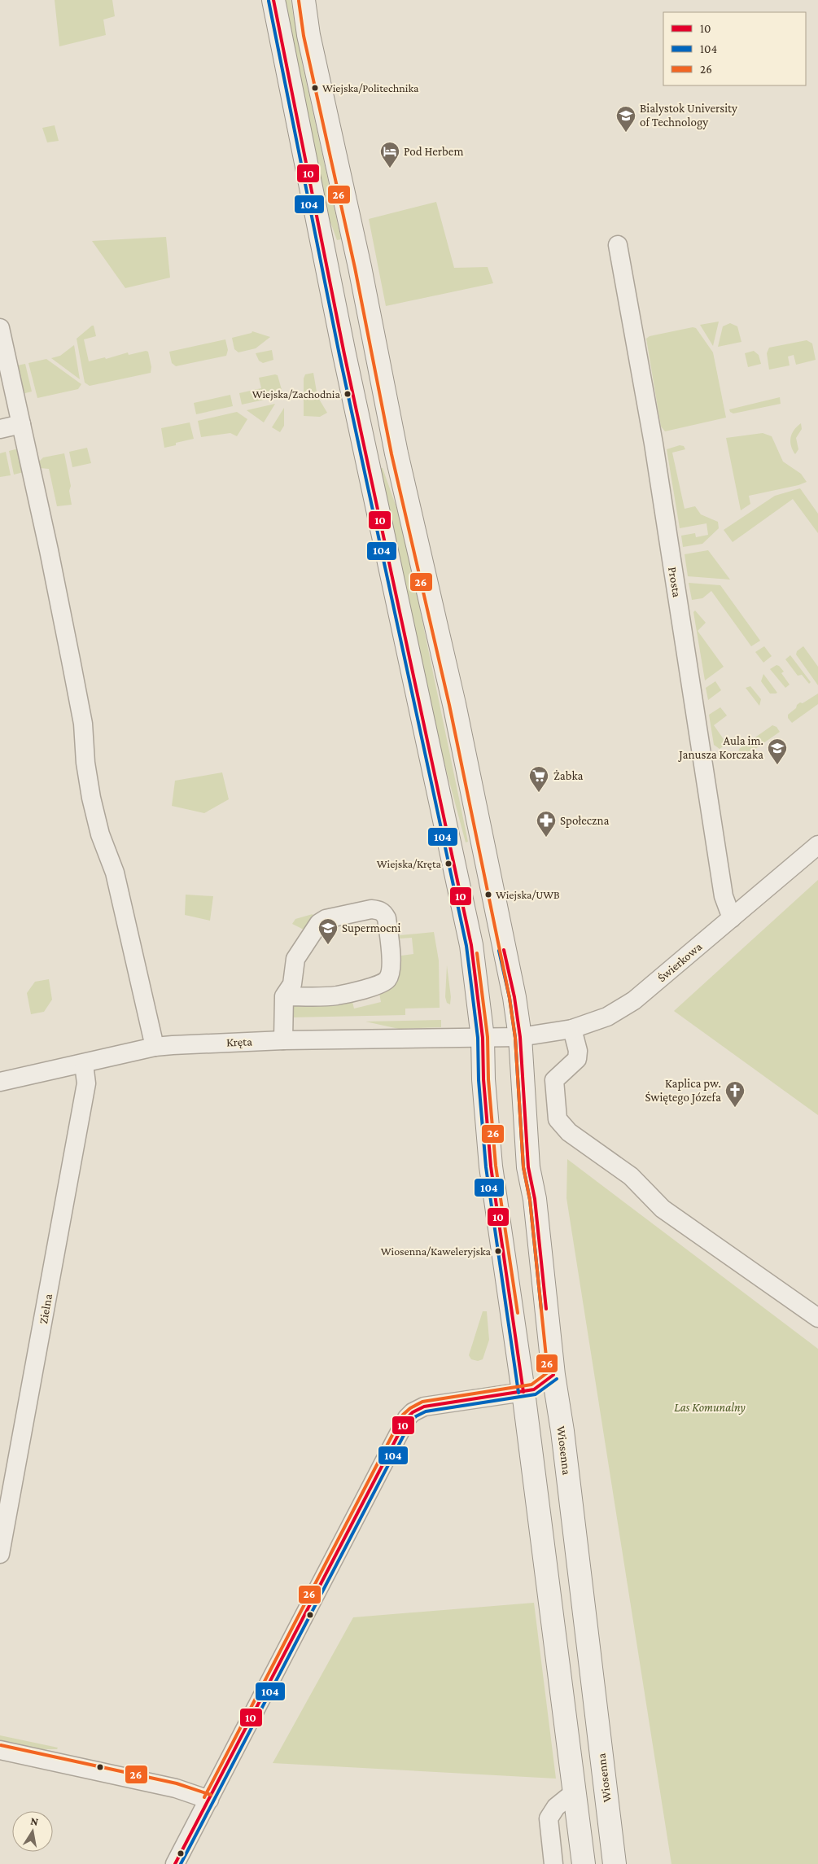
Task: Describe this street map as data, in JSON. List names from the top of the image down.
{
  "streets": {
    "main road": ["Wiosenna"],
    "street": [
      "Prosta",
      "Świerkowa",
      "Kręta",
      "Zielna"
    ]
  },
  "crossings": [
    ["Prosta", "Świerkowa"],
    ["Świerkowa", "Kręta"],
    ["Świerkowa", "Wiosenna"],
    ["Kręta", "Zielna"]
  ],
  "parks": ["Las Komunalny"],
  "places": {
    "other": [
      "Wiejska/Politechnika",
      "Wiejska/Zachodnia",
      "Wiejska/Kręta",
      "Wiejska/UWB",
      "Wiosenna/Kaweleryjska"
    ],
    "school or university": ["Bialystok University of Technology", "Aula im. Janusza Korczaka", "Supermocni"],
    "hotel": ["Pod Herbem"],
    "supermarket": ["Żabka"],
    "pharmacy": ["Społeczna"],
    "church": ["Kaplica pw. Świętego Józefa"]
  },
  "lines": ["transit line 10", "transit line 104", "transit line 26"],
  "legend": ["10", "104", "26"],
  "north": "top"
}
